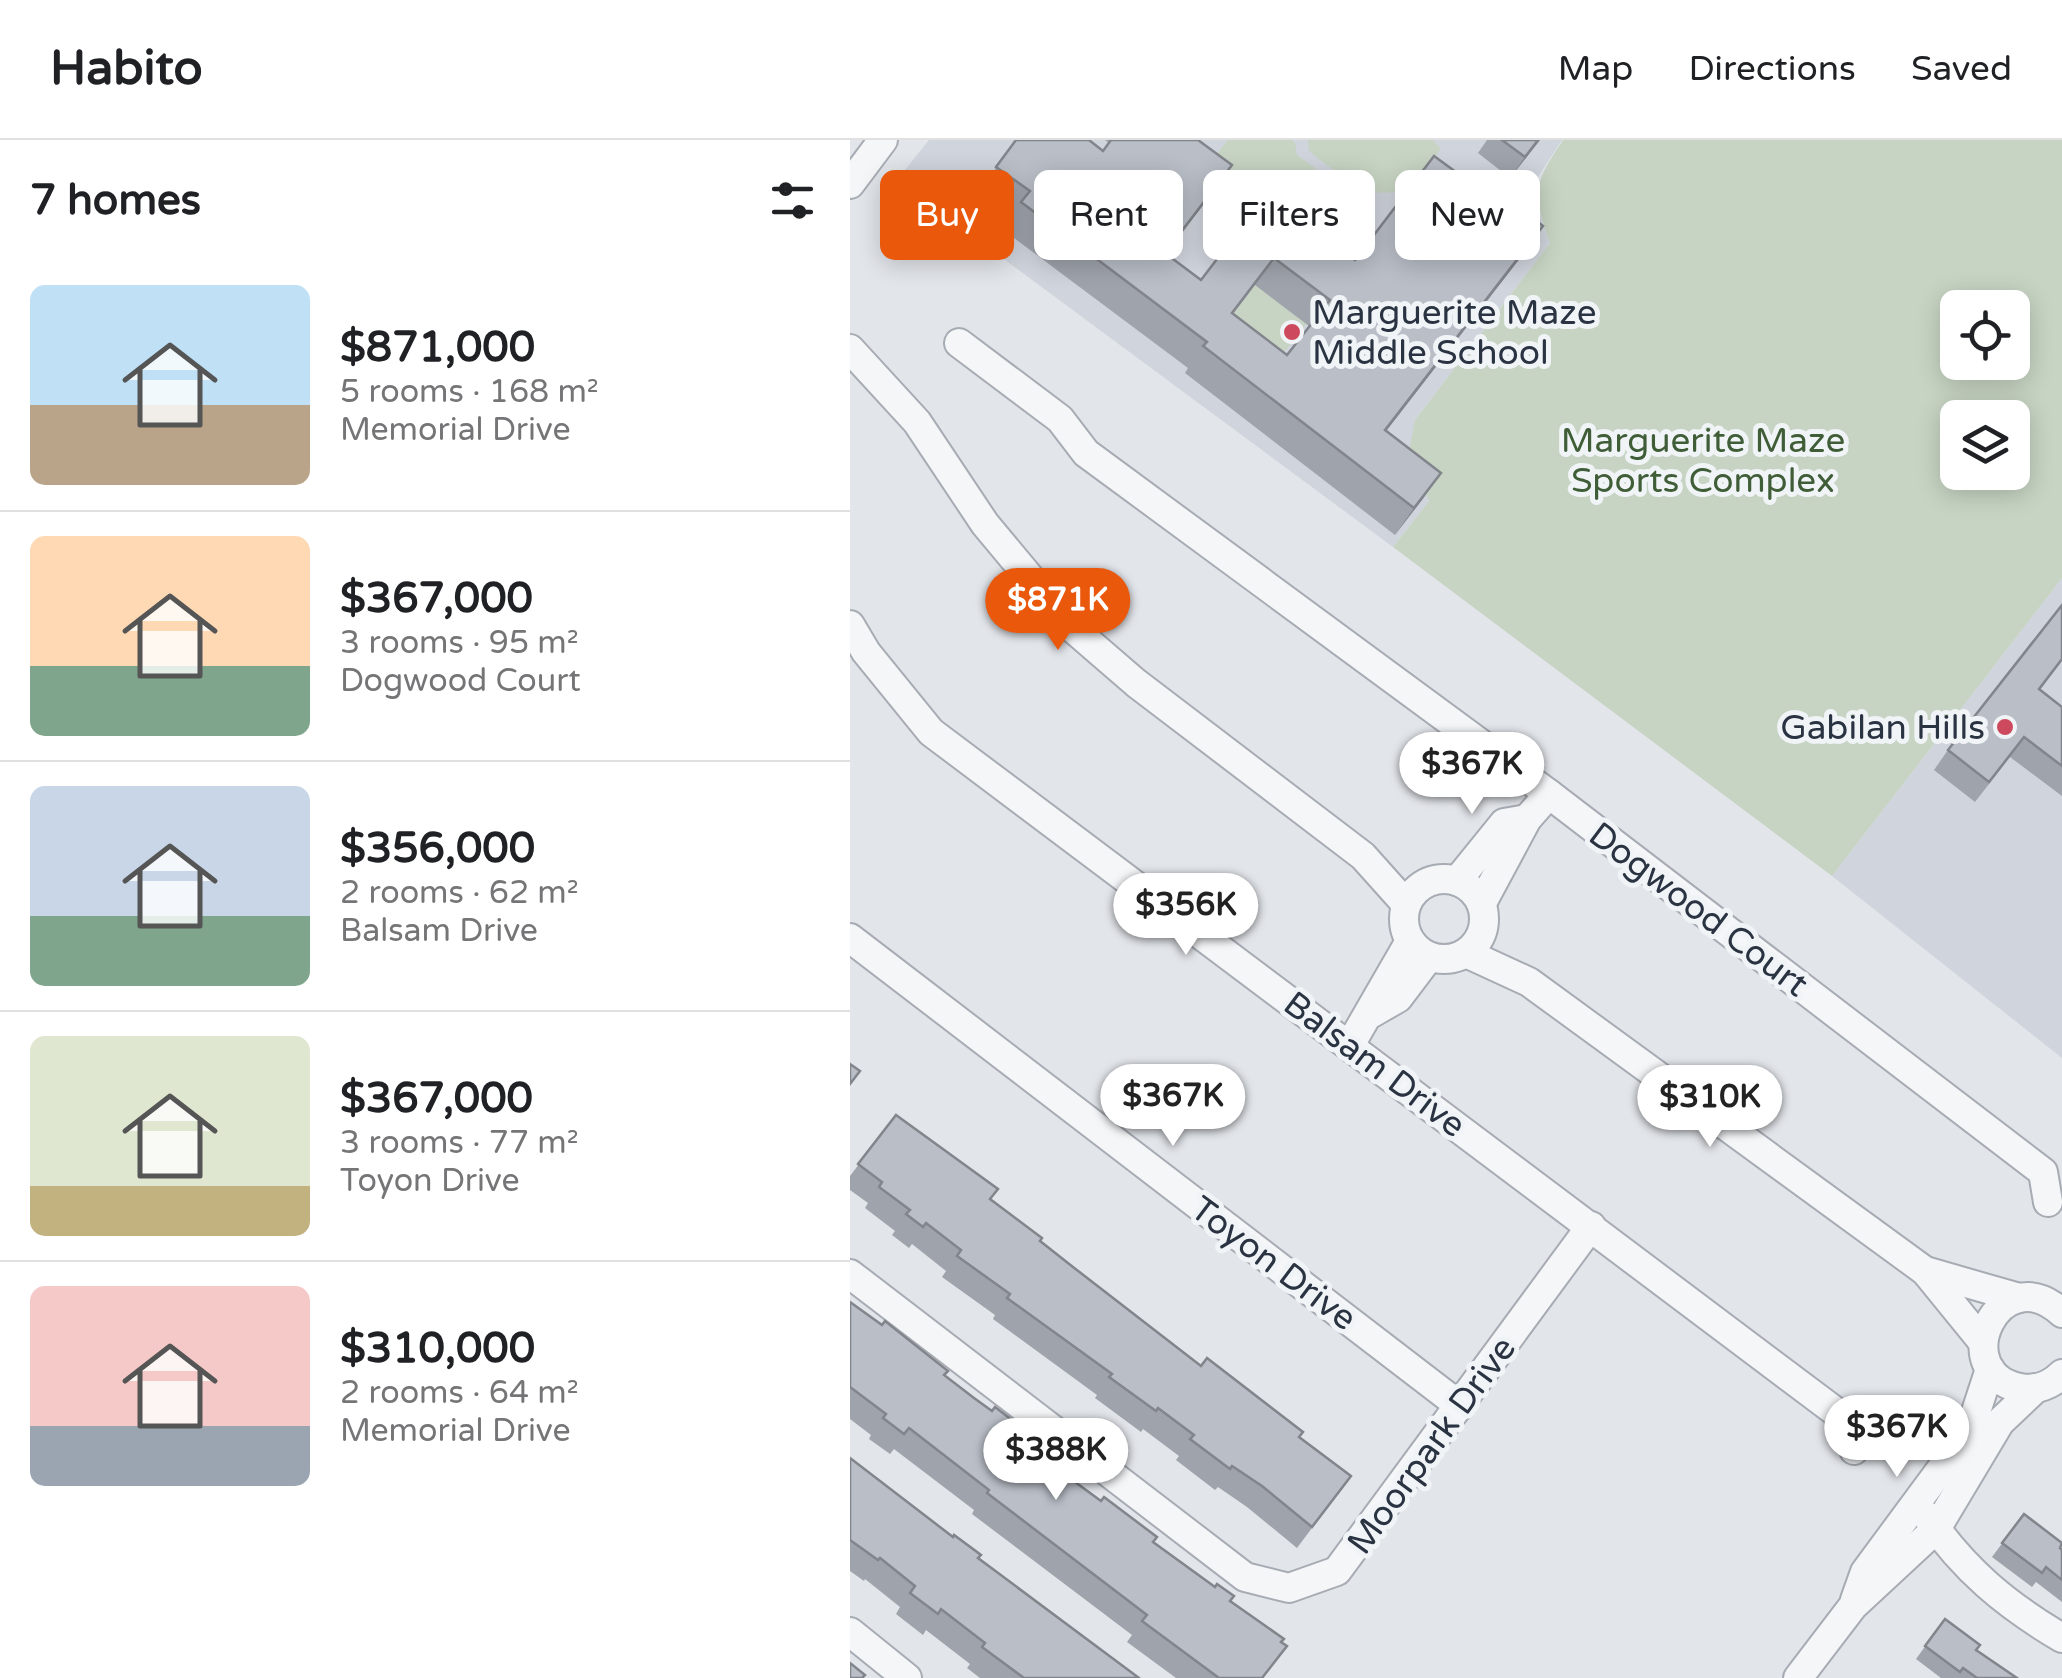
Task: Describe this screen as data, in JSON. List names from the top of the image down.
{
  "streets": {
    "street": [
      "Dogwood Court",
      "Balsam Drive",
      "Toyon Drive",
      "Moorpark Drive"
    ]
  },
  "crossings": [
    ["Balsam Drive", "Moorpark Drive"],
    ["Toyon Drive", "Moorpark Drive"]
  ],
  "parks": ["Marguerite Maze Sports Complex"],
  "places": ["Marguerite Maze Middle School", "Gabilan Hills"],
  "page": {
    "header": "Habito",
    "nav": ["Map", "Directions", "Saved"],
    "heading": "7 homes",
    "chip": [
      "Buy",
      "Rent",
      "Filters",
      "New"
    ],
    "list": [
      {
        "name": "$871,000",
        "note": "5 rooms · 168 m² · Memorial Drive"
      },
      {
        "name": "$367,000",
        "note": "3 rooms · 95 m² · Dogwood Court"
      },
      {
        "name": "$356,000",
        "note": "2 rooms · 62 m² · Balsam Drive"
      },
      {
        "name": "$367,000",
        "note": "3 rooms · 77 m² · Toyon Drive"
      },
      {
        "name": "$310,000",
        "note": "2 rooms · 64 m² · Memorial Drive"
      }
    ],
    "price": [
      "$871K",
      "$367K",
      "$356K",
      "$367K",
      "$310K",
      "$367K",
      "$388K"
    ]
  }
}
